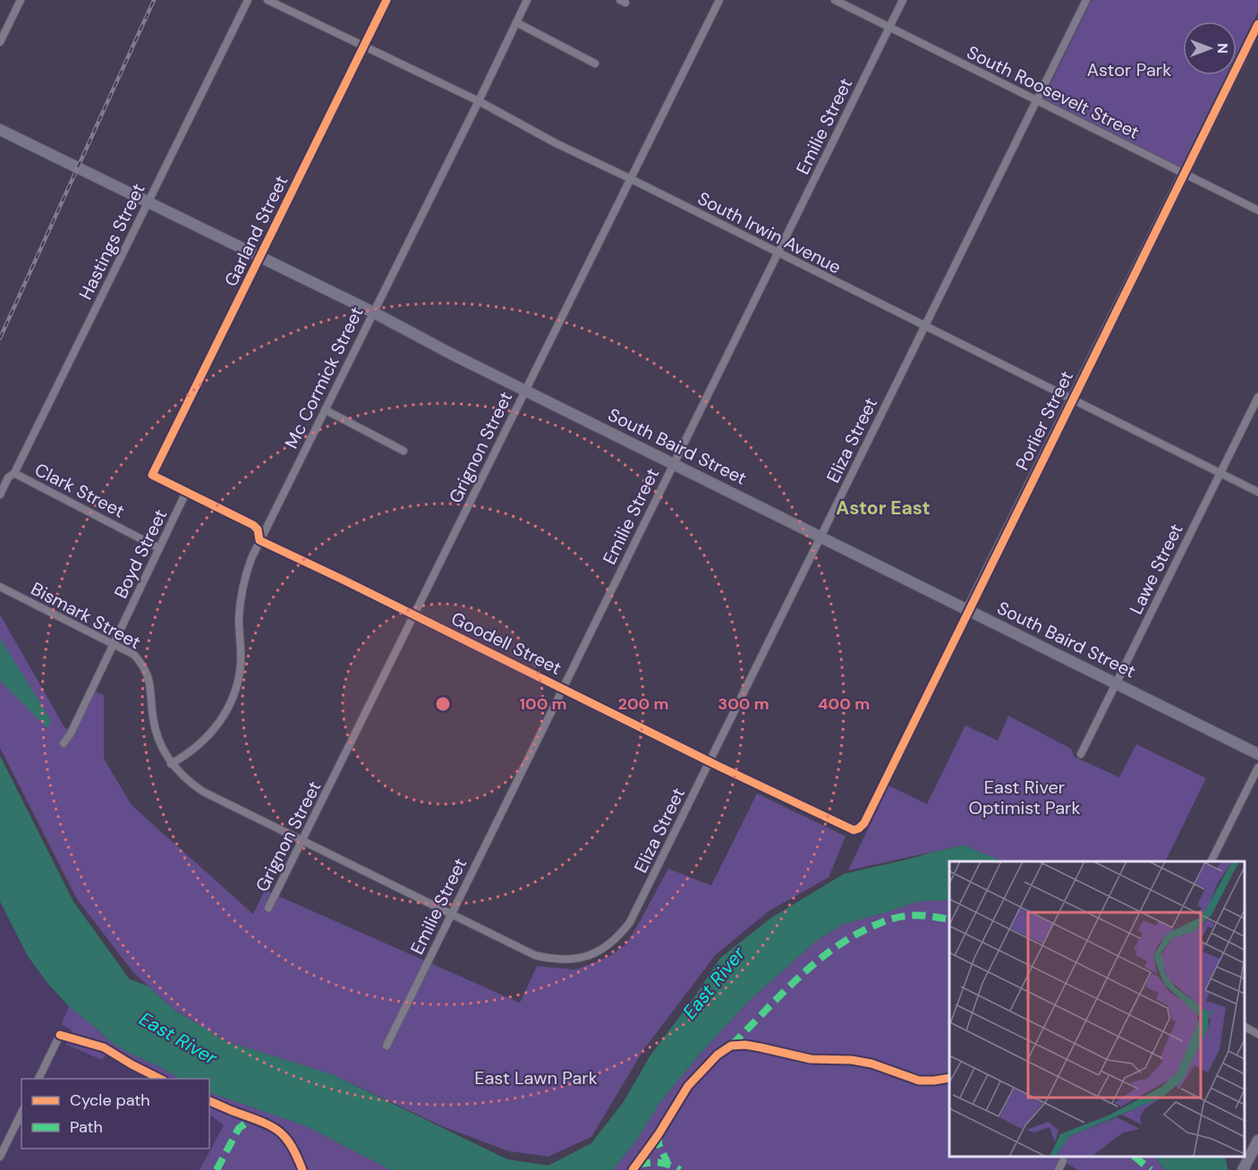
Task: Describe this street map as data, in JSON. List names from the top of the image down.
{
  "streets": {
    "street": [
      "South Roosevelt Street",
      "Emilie Street",
      "Garland Street",
      "South Irwin Avenue",
      "Hastings Street",
      "Mc Cormick Street",
      "Porlier Street",
      "Eliza Street",
      "South Baird Street",
      "Grignon Street",
      "Clark Street",
      "Boyd Street",
      "Lawe Street",
      "Bismark Street",
      "Goodell Street"
    ]
  },
  "crossings": [
    ["South Roosevelt Street", "Emilie Street"],
    ["South Roosevelt Street", "Porlier Street"],
    ["South Roosevelt Street", "Eliza Street"],
    ["Emilie Street", "South Irwin Avenue"],
    ["Emilie Street", "Eliza Street"],
    ["Emilie Street", "South Baird Street"],
    ["Emilie Street", "Bismark Street"],
    ["Emilie Street", "Goodell Street"],
    ["Garland Street", "South Irwin Avenue"],
    ["Garland Street", "South Baird Street"],
    ["Garland Street", "Goodell Street"],
    ["South Irwin Avenue", "Mc Cormick Street"],
    ["South Irwin Avenue", "Porlier Street"],
    ["South Irwin Avenue", "Eliza Street"],
    ["South Irwin Avenue", "Grignon Street"],
    ["South Irwin Avenue", "Lawe Street"],
    ["Hastings Street", "South Baird Street"],
    ["Hastings Street", "Clark Street"],
    ["Mc Cormick Street", "South Baird Street"],
    ["Mc Cormick Street", "Bismark Street"],
    ["Mc Cormick Street", "Goodell Street"],
    ["Porlier Street", "South Baird Street"],
    ["Porlier Street", "Goodell Street"],
    ["Eliza Street", "South Baird Street"],
    ["Eliza Street", "Bismark Street"],
    ["Eliza Street", "Goodell Street"],
    ["South Baird Street", "Grignon Street"],
    ["South Baird Street", "Lawe Street"],
    ["Grignon Street", "Bismark Street"],
    ["Grignon Street", "Goodell Street"],
    ["Clark Street", "Boyd Street"],
    ["Boyd Street", "Bismark Street"],
    ["Boyd Street", "Goodell Street"]
  ],
  "districts": ["Astor East"],
  "water": ["East River"],
  "parks": ["Astor Park", "East River Optimist Park", "East Lawn Park"],
  "legend": ["Cycle path", "Path"],
  "north": "right",
  "rings": [
    "100 m",
    "200 m",
    "300 m",
    "400 m"
  ]
}
